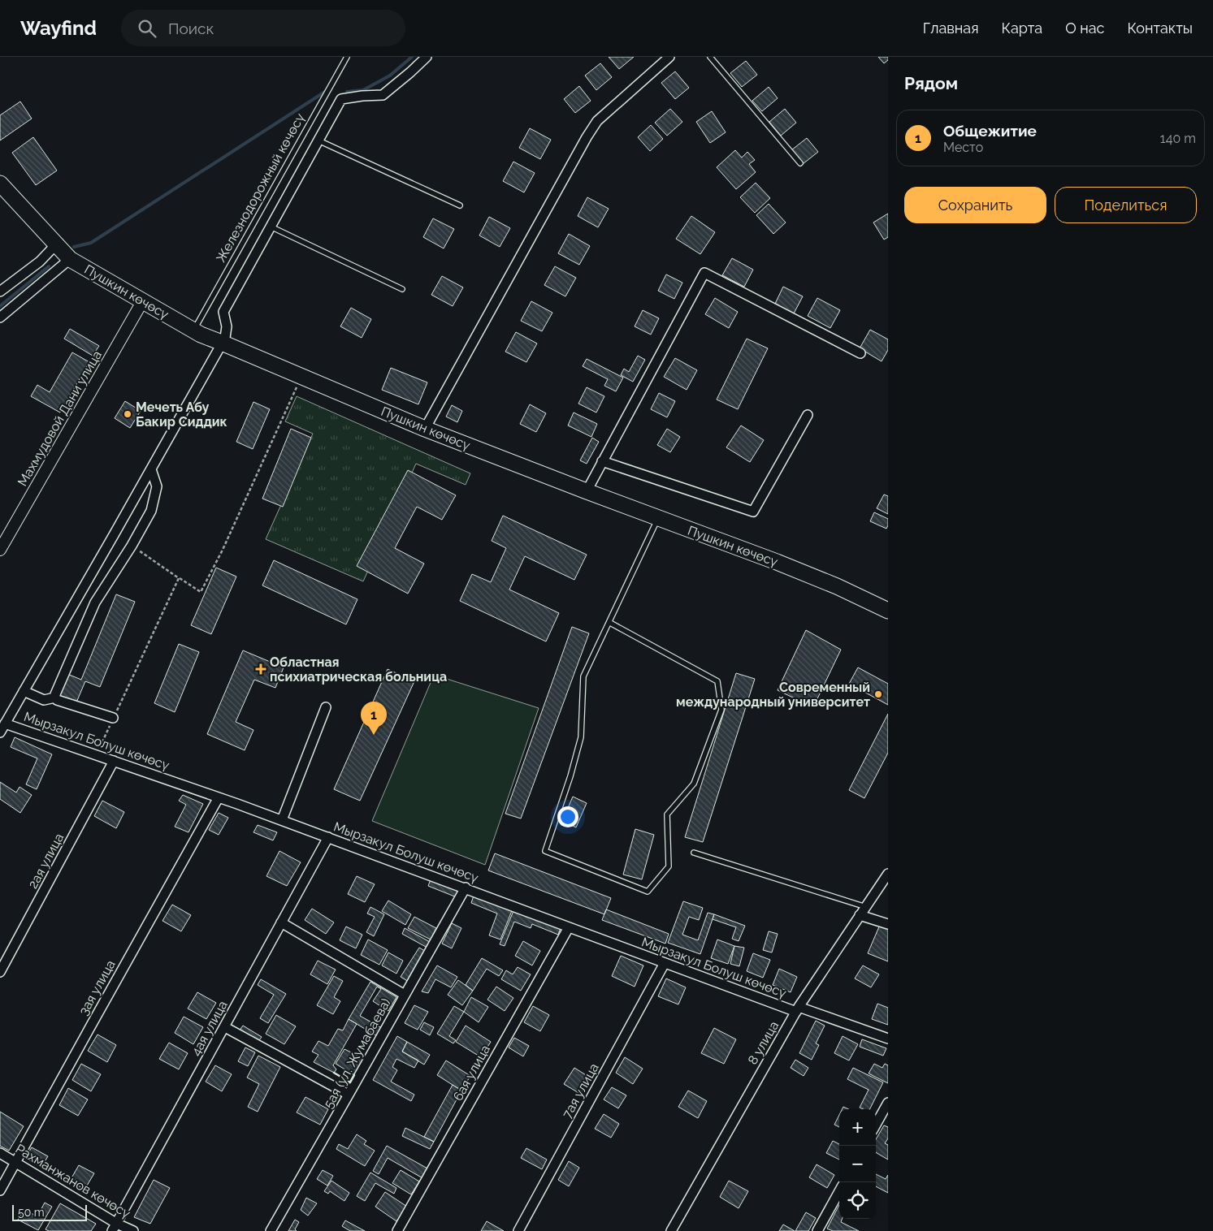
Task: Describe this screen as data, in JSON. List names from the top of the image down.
{
  "streets": {
    "highway": ["Пушкин көчөсү"],
    "street": [
      "Махмудовой Дани улица",
      "Мырзакул Болуш көчөсү",
      "2ая улица",
      "3ая улица",
      "4ая улица",
      "8 улица",
      "5ая (ул. Жумабаева)",
      "6ая улица",
      "7ая улица",
      "Рахманжанов көчөсү"
    ],
    "lane": ["Железнодорожный көчөсү"]
  },
  "crossings": [
    ["Железнодорожный көчөсү", "Пушкин көчөсү"],
    ["Пушкин көчөсү", "Махмудовой Дани улица"],
    ["Мырзакул Болуш көчөсү", "2ая улица"],
    ["Мырзакул Болуш көчөсү", "3ая улица"],
    ["Мырзакул Болуш көчөсү", "4ая улица"],
    ["Мырзакул Болуш көчөсү", "8 улица"],
    ["Мырзакул Болуш көчөсү", "5ая (ул. Жумабаева)"],
    ["Мырзакул Болуш көчөсү", "6ая улица"],
    ["Мырзакул Болуш көчөсү", "7ая улица"],
    ["3ая улица", "Рахманжанов көчөсү"],
    ["4ая улица", "Рахманжанов көчөсү"]
  ],
  "places": {
    "other": ["Мечеть Абу Бакир Сиддик", "Современный международный университет"],
    "health": ["Областная психиатрическая больница"]
  },
  "scale_bar": "50 m",
  "page": {
    "header": "Wayfind",
    "search": "Поиск",
    "nav": [
      "Главная",
      "Карта",
      "О нас",
      "Контакты"
    ],
    "heading": "Рядом",
    "list": [
      {
        "mark": "1",
        "name": "Общежитие",
        "note": "Место",
        "value": "140 m"
      }
    ],
    "buttons": ["Сохранить", "Поделиться"],
    "pins": "1",
    "map_buttons": ["+", "−"],
    "scale": "50 m"
  }
}
